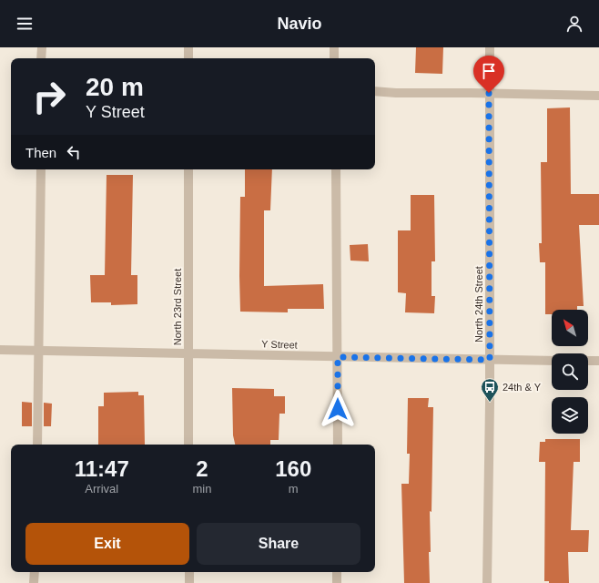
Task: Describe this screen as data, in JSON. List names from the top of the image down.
{
  "streets": {
    "street": ["North 24th Street", "North 23rd Street", "Y Street"]
  },
  "crossings": [
    ["North 24th Street", "Y Street"],
    ["North 23rd Street", "Y Street"]
  ],
  "places": {
    "bus stop": ["24th & Y"]
  },
  "north": "top left",
  "page": {
    "header": "Navio",
    "turn": ["20 m", "Y Street"],
    "then": "Then",
    "eta": [
      "11:47",
      "Arrival",
      "2",
      "min",
      "160",
      "m"
    ],
    "buttons": ["Exit", "Share"]
  }
}
